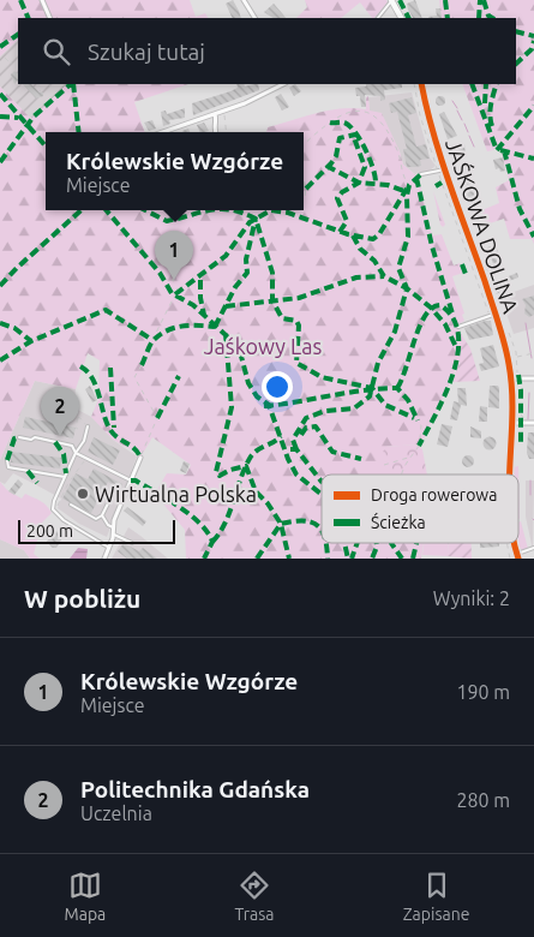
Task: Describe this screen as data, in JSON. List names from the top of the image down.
{
  "streets": {
    "street": ["JAŚKOWA DOLINA"]
  },
  "parks": ["Jaśkowy Las"],
  "places": ["Wirtualna Polska"],
  "legend": ["Droga rowerowa", "Ścieżka"],
  "scale_bar": "200 m",
  "page": {
    "search": "Szukaj tutaj",
    "popup": ["Królewskie Wzgórze", "Miejsce"],
    "pins": ["1", "2"],
    "scale": "200 m",
    "heading": ["W pobliżu", "Wyniki: 2"],
    "list": [
      {
        "mark": "1",
        "name": "Królewskie Wzgórze",
        "note": "Miejsce",
        "value": "190 m"
      },
      {
        "mark": "2",
        "name": "Politechnika Gdańska",
        "note": "Uczelnia",
        "value": "280 m"
      }
    ],
    "nav": ["Mapa", "Trasa", "Zapisane"]
  }
}
